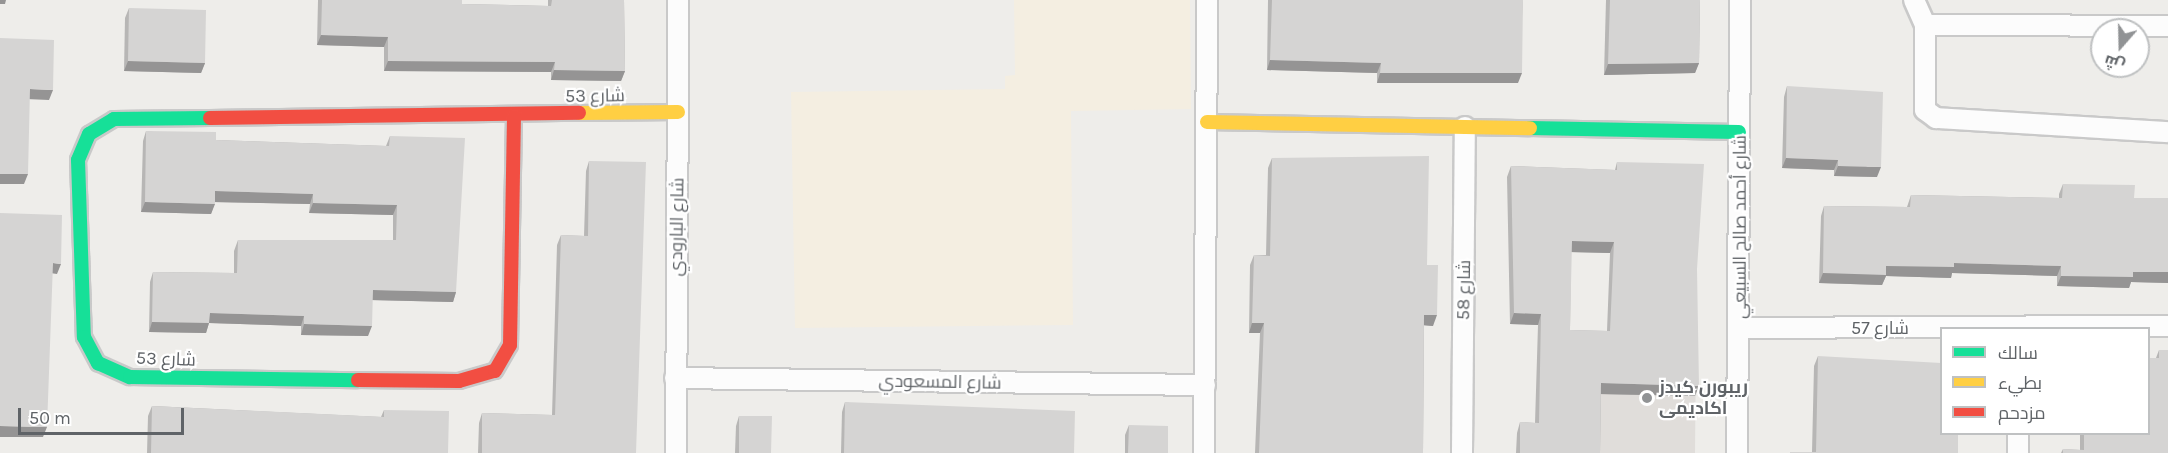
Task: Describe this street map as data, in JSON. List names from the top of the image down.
{
  "streets": {
    "street": [
      "شارع 53",
      "شارع البارودي",
      "شارع أحمد صالح السبيعي",
      "شارع 58",
      "شارع 57",
      "شارع المسعودي"
    ]
  },
  "crossings": [
    ["شارع 53", "شارع البارودي"],
    ["شارع البارودي", "شارع المسعودي"],
    ["شارع أحمد صالح السبيعي", "شارع 57"]
  ],
  "places": ["ريبورن كيدز اكاديمى"],
  "legend": ["سالك", "بطيء", "مزدحم"],
  "scale_bar": "50 m",
  "north": "bottom"
}
